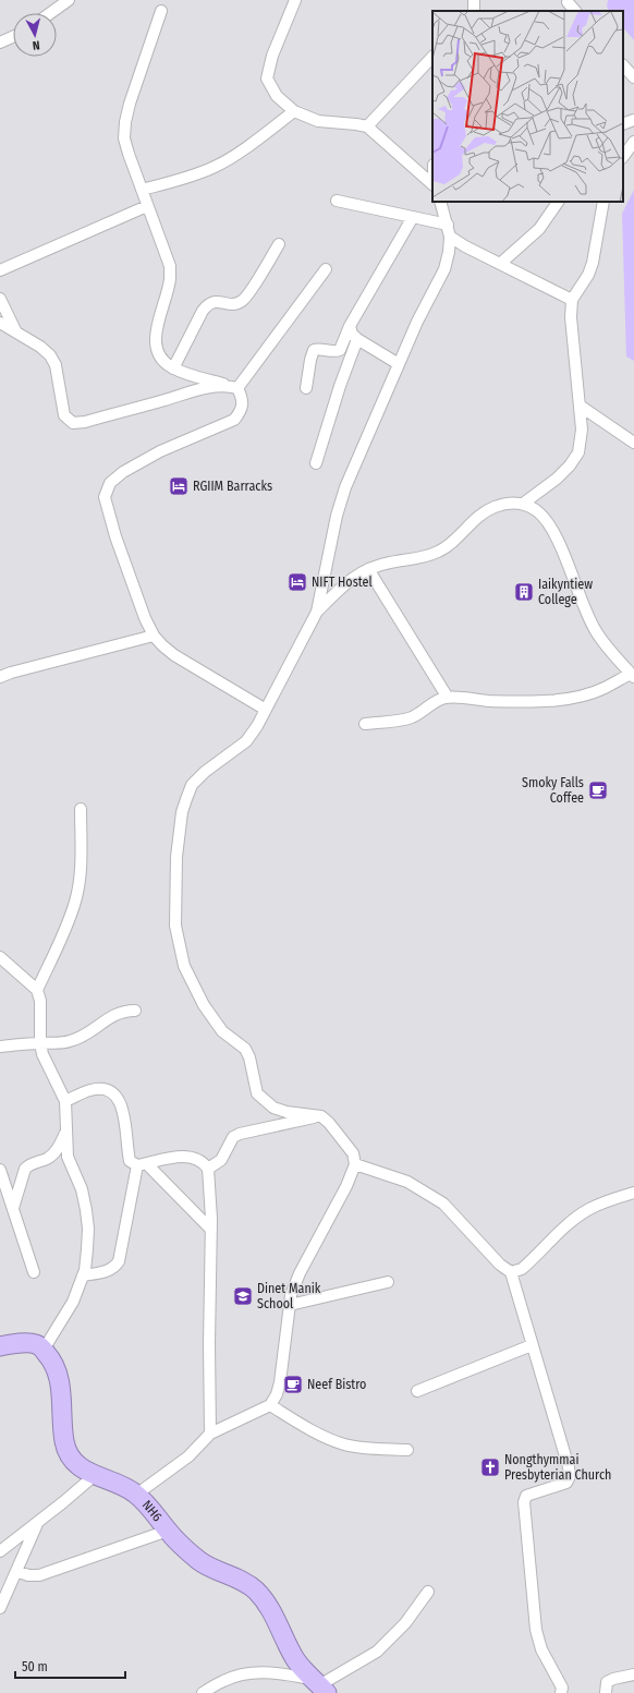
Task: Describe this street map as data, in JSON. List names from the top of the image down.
{
  "streets": {
    "highway": ["NH6"]
  },
  "places": {
    "hotel": ["RGIIM Barracks", "NIFT Hostel"],
    "building": ["Iaikyntiew College"],
    "cafe": ["Smoky Falls Coffee", "Neef Bistro"],
    "school or university": ["Dinet Manik School"],
    "church": ["Nongthymmai Presbyterian Church"]
  },
  "scale_bar": "50 m",
  "north": "bottom"
}
